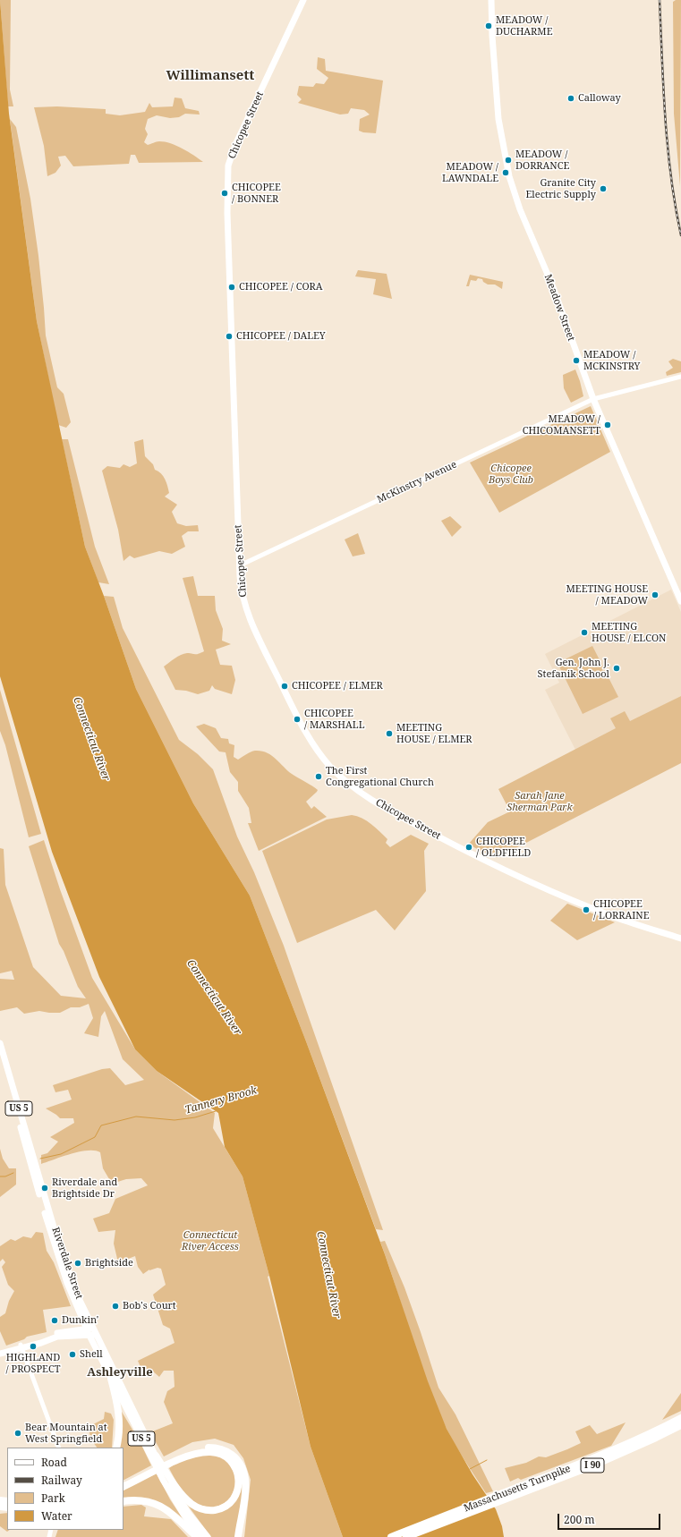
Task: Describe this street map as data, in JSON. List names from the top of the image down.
{
  "streets": {
    "highway": ["I 90", "Massachusetts Turnpike"],
    "main road": [
      "Chicopee Street",
      "Meadow Street",
      "US 5",
      "Riverdale Street"
    ],
    "street": ["McKinstry Avenue"]
  },
  "crossings": [
    ["Chicopee Street", "McKinstry Avenue"],
    ["Meadow Street", "McKinstry Avenue"],
    ["US 5", "Riverdale Street"]
  ],
  "districts": ["Willimansett", "Ashleyville"],
  "water": ["Connecticut River", "Tannery Brook"],
  "parks": ["Chicopee Boys Club", "Sarah Jane Sherman Park", "Connecticut River Access"],
  "places": [
    "MEADOW / DUCHARME",
    "Calloway",
    "MEADOW / DORRANCE",
    "MEADOW / LAWNDALE",
    "Granite City Electric Supply",
    "CHICOPEE / BONNER",
    "CHICOPEE / CORA",
    "CHICOPEE / DALEY",
    "MEADOW / MCKINSTRY",
    "MEADOW / CHICOMANSETT",
    "MEETING HOUSE / MEADOW",
    "MEETING HOUSE / ELCON",
    "Gen. John J. Stefanik School",
    "CHICOPEE / ELMER",
    "CHICOPEE / MARSHALL",
    "MEETING HOUSE / ELMER",
    "The First Congregational Church",
    "CHICOPEE / OLDFIELD",
    "CHICOPEE / LORRAINE",
    "Riverdale and Brightside Dr",
    "Brightside",
    "Bob's Court",
    "Dunkin'",
    "HIGHLAND / PROSPECT",
    "Shell",
    "Bear Mountain at West Springfield"
  ],
  "legend": [
    "Road",
    "Railway",
    "Park",
    "Water"
  ],
  "scale_bar": "200 m"
}
